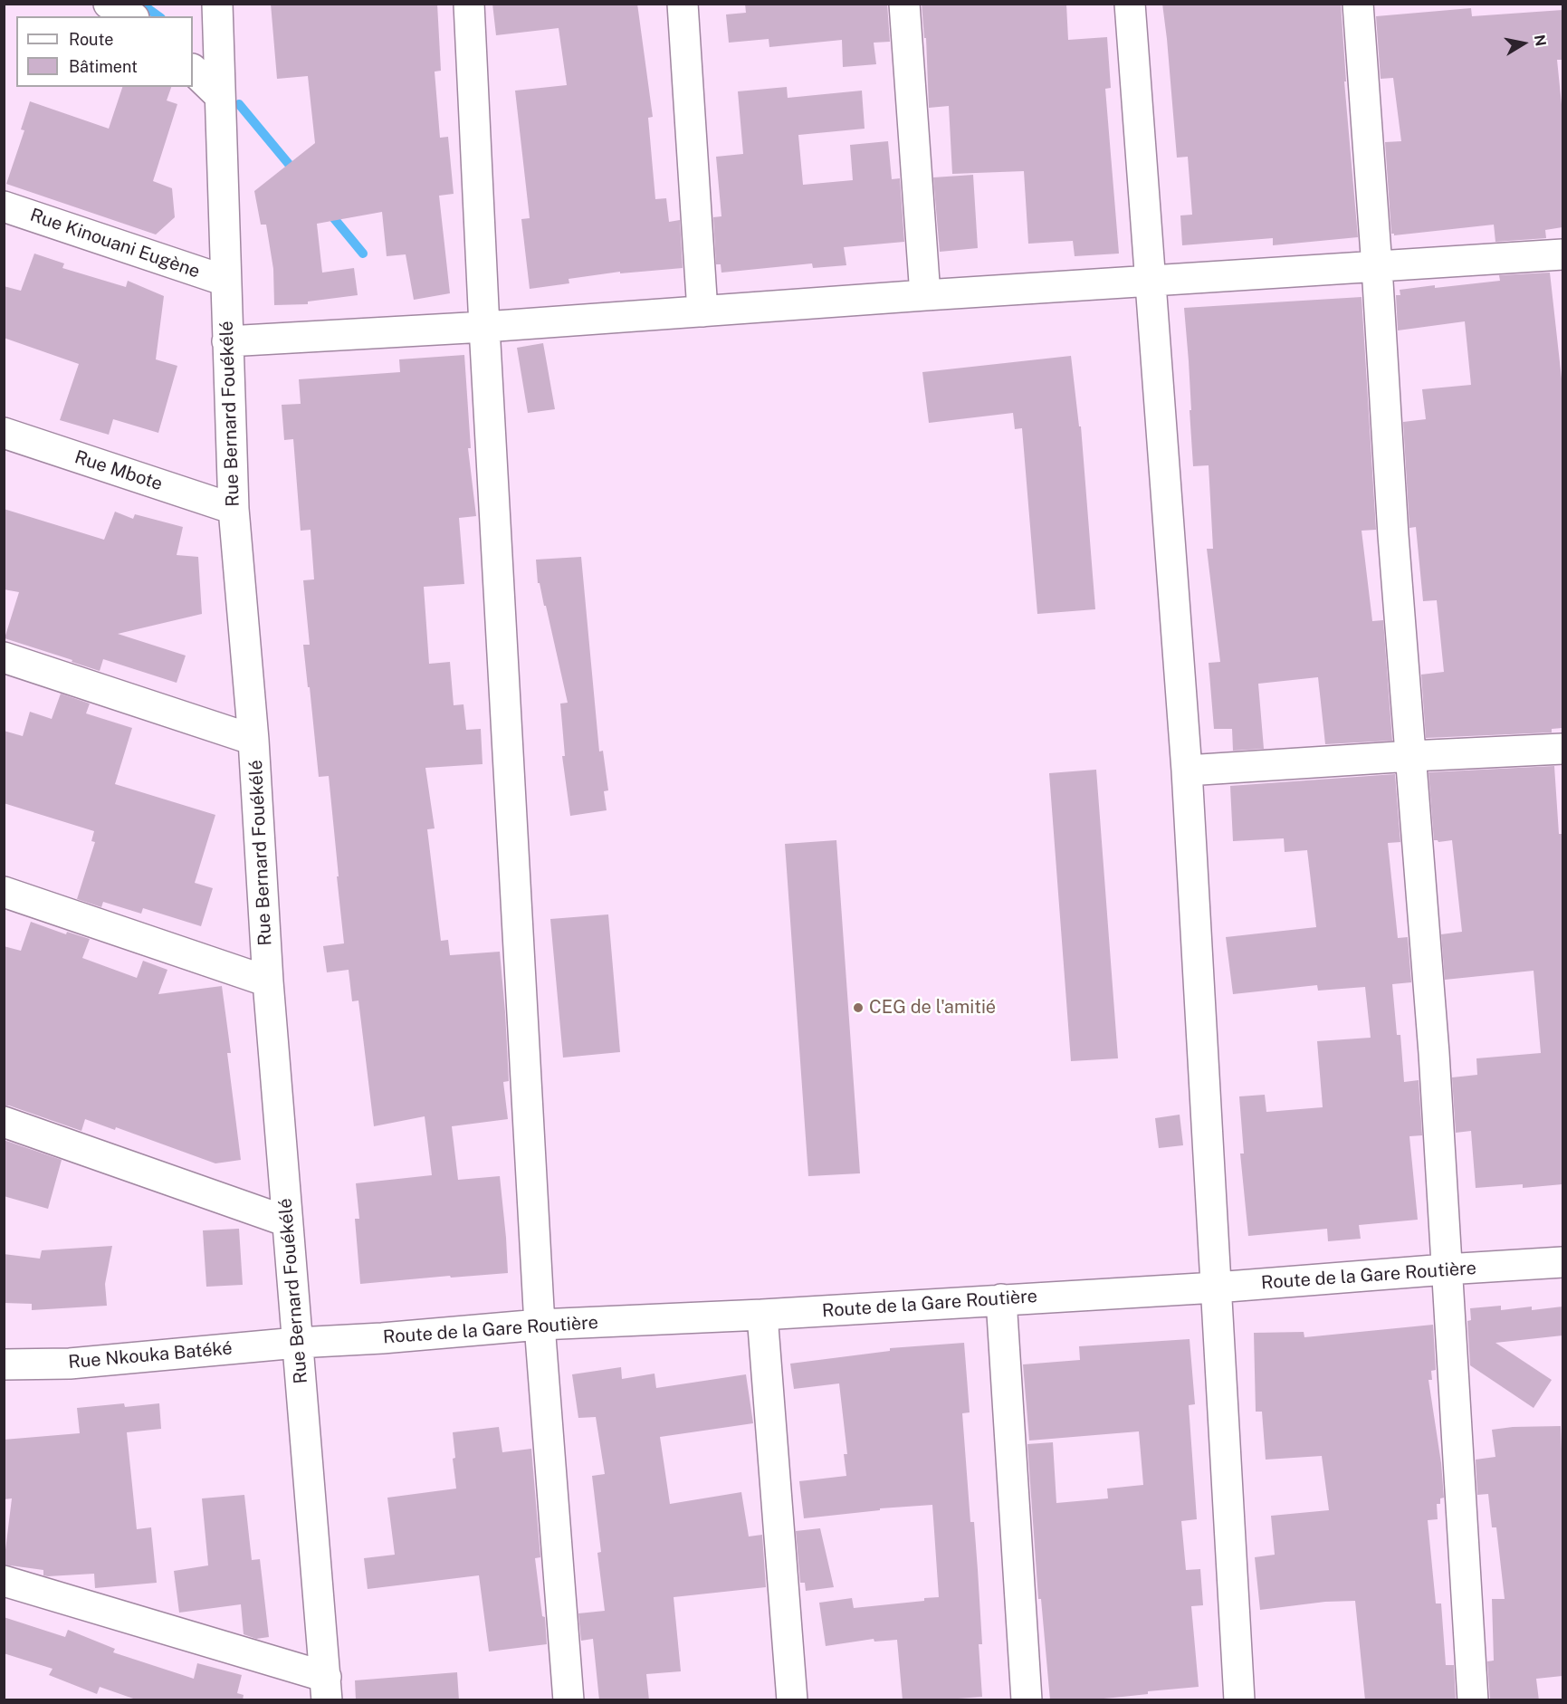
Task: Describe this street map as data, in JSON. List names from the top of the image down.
{
  "streets": {
    "street": [
      "Rue Kinouani Eugène",
      "Rue Bernard Fouékélé",
      "Rue Mbote",
      "Route de la Gare Routière",
      "Rue Nkouka Batéké"
    ]
  },
  "crossings": [
    ["Rue Kinouani Eugène", "Rue Bernard Fouékélé"],
    ["Rue Bernard Fouékélé", "Rue Mbote"],
    ["Rue Bernard Fouékélé", "Route de la Gare Routière"],
    ["Rue Bernard Fouékélé", "Rue Nkouka Batéké"],
    ["Route de la Gare Routière", "Rue Nkouka Batéké"]
  ],
  "places": ["CEG de l'amitié"],
  "legend": ["Route", "Bâtiment"],
  "north": "right"
}
